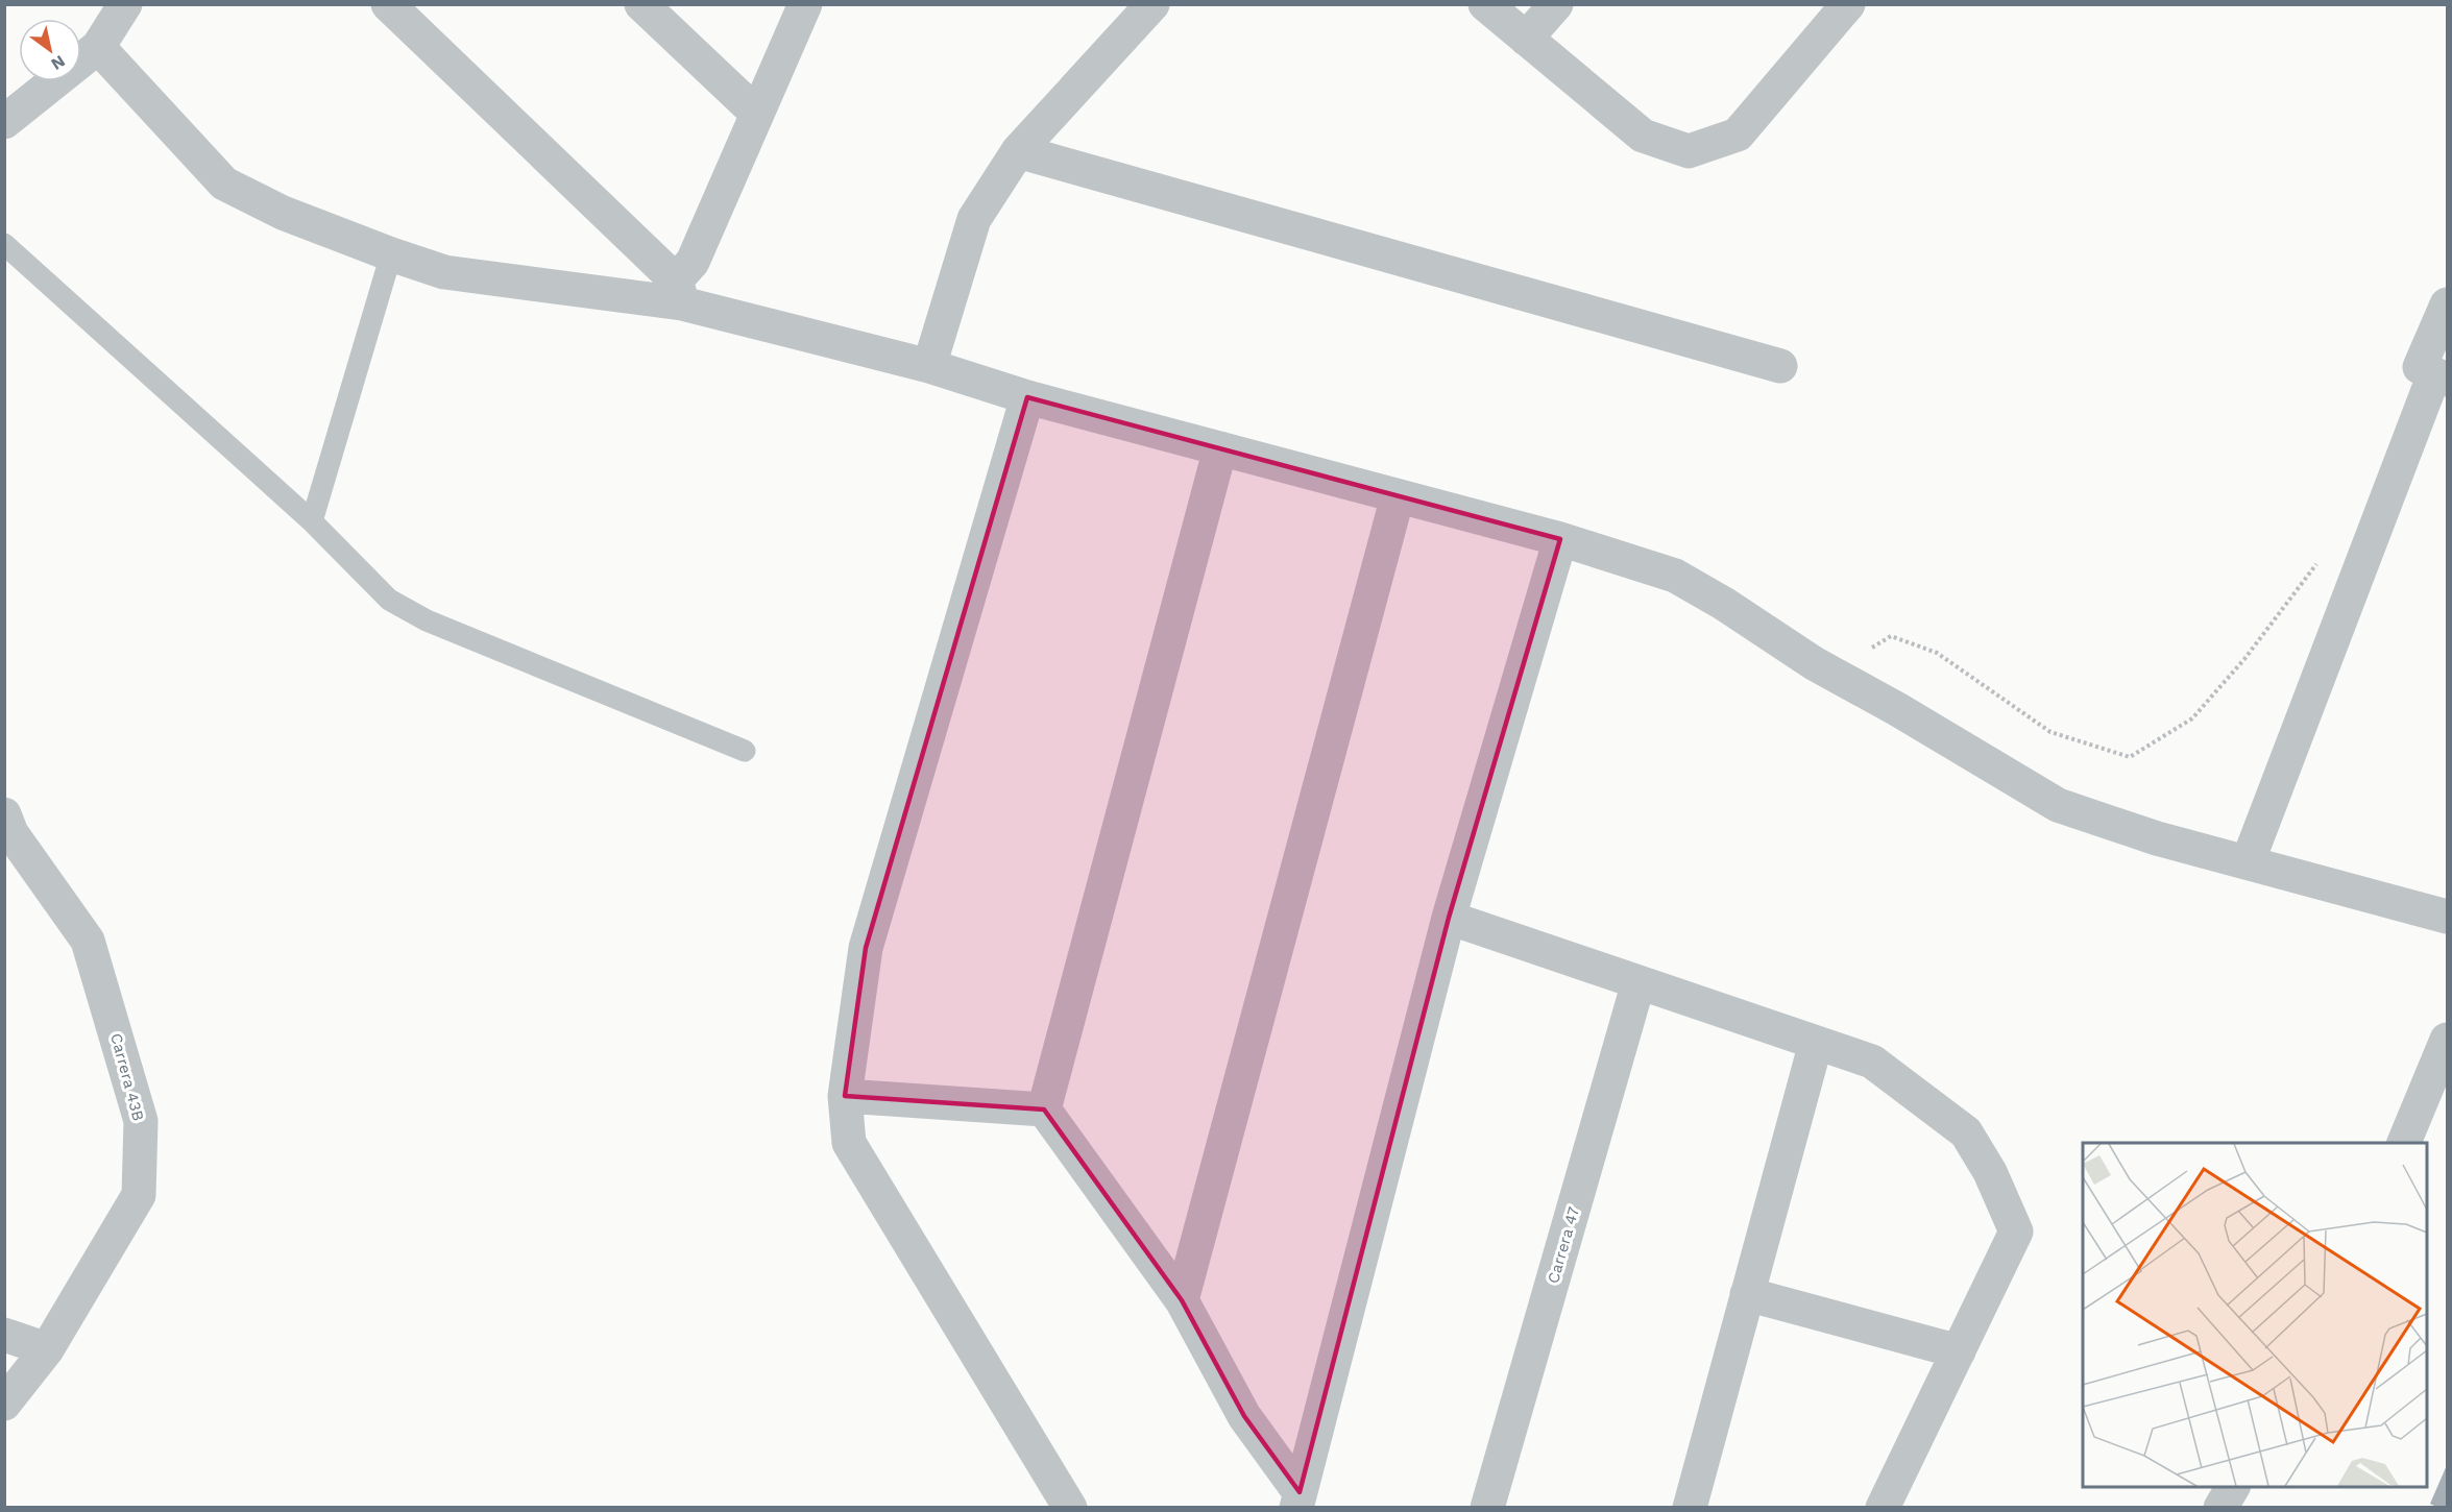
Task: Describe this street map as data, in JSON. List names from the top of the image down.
{
  "streets": {
    "street": ["Carrera 43B", "Carrera 47"]
  },
  "north": "bottom right"
}
